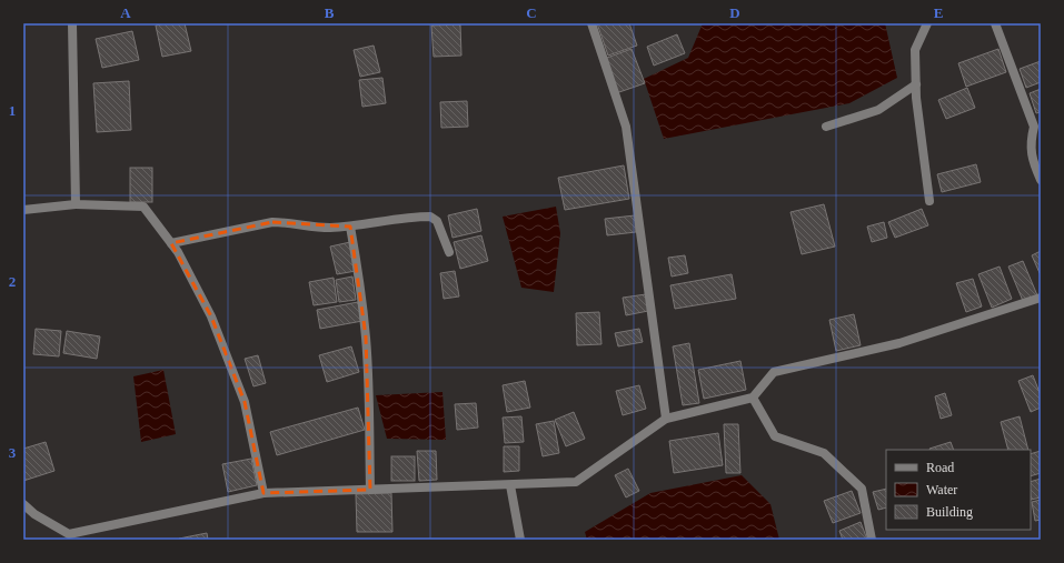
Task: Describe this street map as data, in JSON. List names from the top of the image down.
{
  "legend": ["Road", "Water", "Building"],
  "grid": {
    "columns": [
      "A",
      "B",
      "C",
      "D",
      "E"
    ],
    "rows": ["1", "2", "3"]
  }
}
